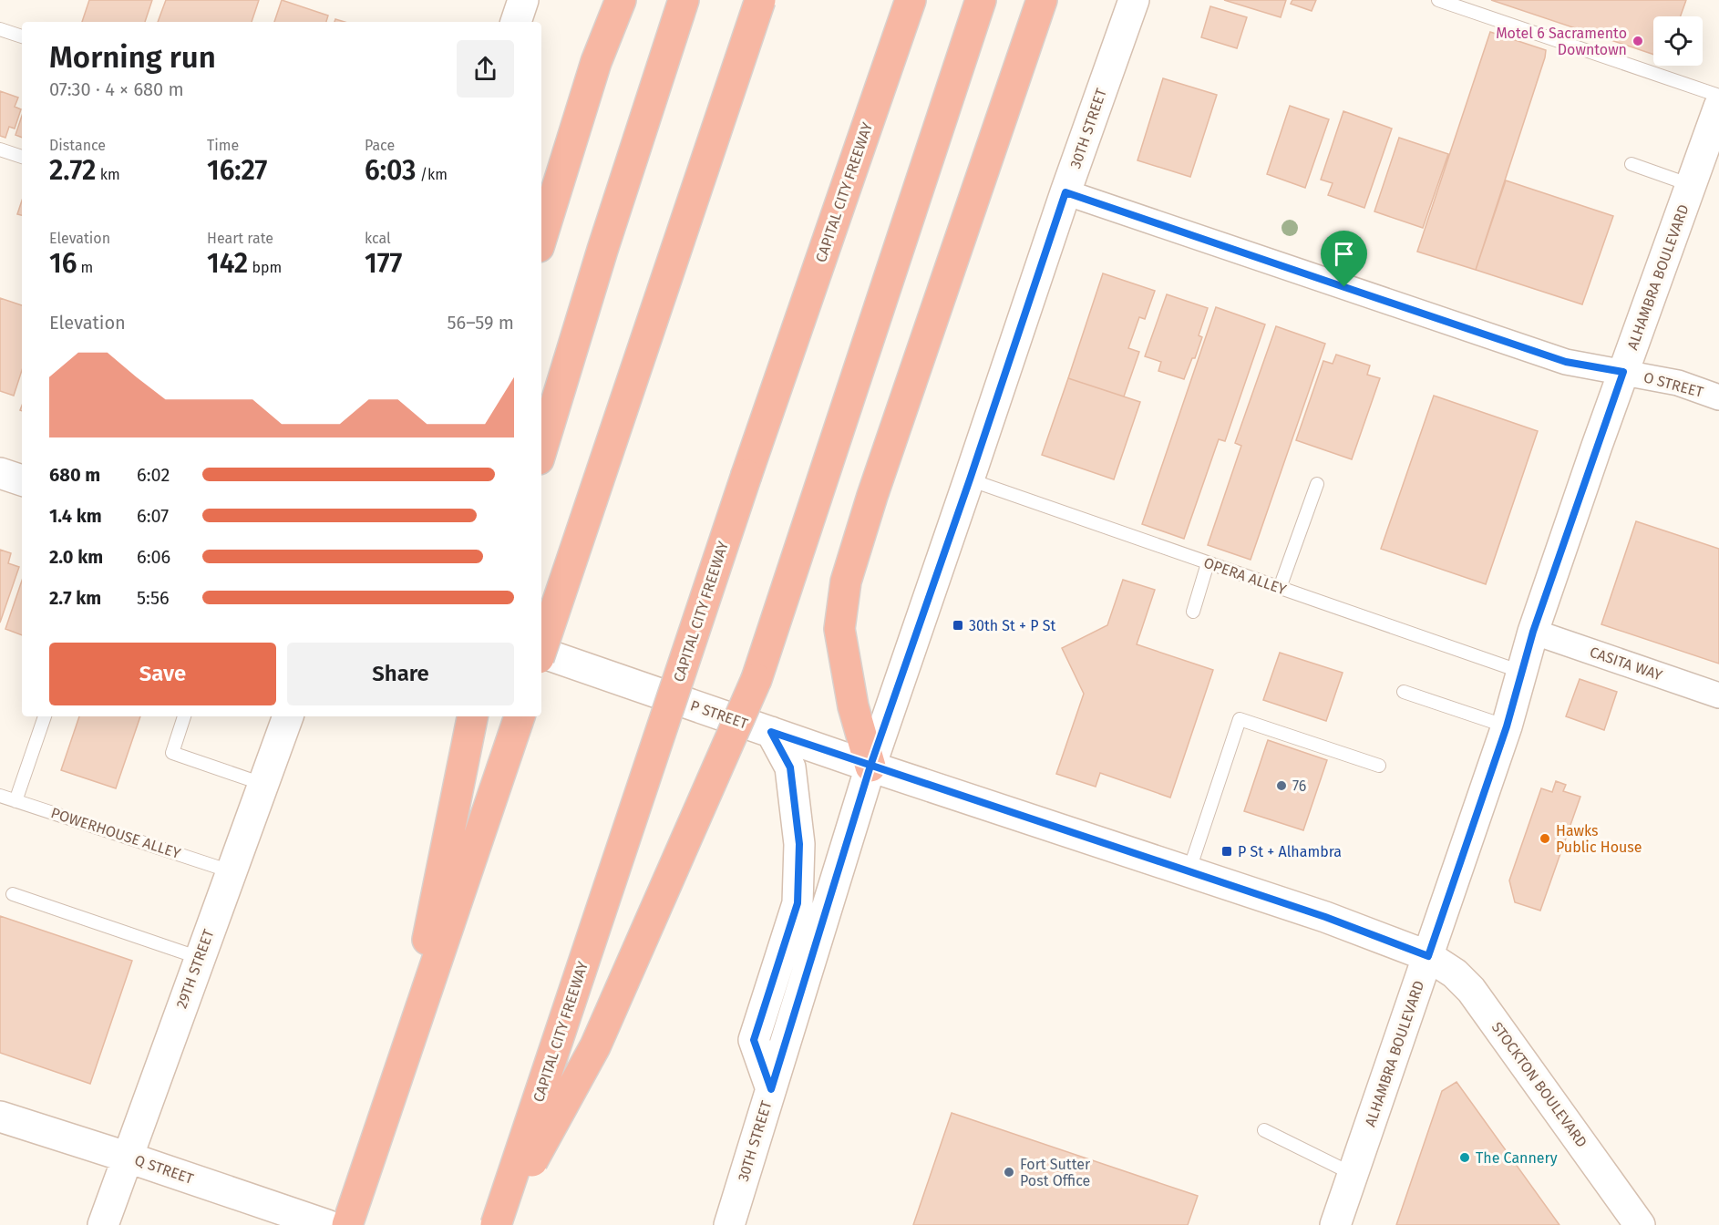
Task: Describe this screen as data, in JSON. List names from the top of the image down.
{
  "streets": {
    "highway": ["CAPITAL CITY FREEWAY"],
    "main road": [
      "30TH STREET",
      "ALHAMBRA BOULEVARD",
      "P STREET",
      "29TH STREET",
      "STOCKTON BOULEVARD",
      "Q STREET"
    ],
    "street": ["O STREET", "CASITA WAY"],
    "lane": ["OPERA ALLEY", "POWERHOUSE ALLEY"]
  },
  "crossings": [
    ["30TH STREET", "O STREET"],
    ["30TH STREET", "OPERA ALLEY"],
    ["30TH STREET", "P STREET"],
    ["ALHAMBRA BOULEVARD", "O STREET"],
    ["ALHAMBRA BOULEVARD", "OPERA ALLEY"],
    ["ALHAMBRA BOULEVARD", "CASITA WAY"],
    ["ALHAMBRA BOULEVARD", "P STREET"],
    ["ALHAMBRA BOULEVARD", "STOCKTON BOULEVARD"],
    ["P STREET", "STOCKTON BOULEVARD"],
    ["POWERHOUSE ALLEY", "29TH STREET"],
    ["29TH STREET", "Q STREET"]
  ],
  "places": {
    "other": [
      "Motel 6 Sacramento Downtown",
      "76",
      "Hawks Public House",
      "The Cannery",
      "Fort Sutter Post Office"
    ],
    "transit": ["30th St + P St", "P St + Alhambra"]
  },
  "page": {
    "heading": ["Morning run", "07:30 · 4 × 680 m"],
    "stats": [
      ["Distance", "2.72 km"],
      ["Time", "16:27"],
      ["Pace", "6:03 /km"],
      ["Elevation", "16 m"],
      ["Heart rate", "142 bpm"],
      ["kcal", "177"]
    ],
    "chart": ["Elevation", "56–59 m"],
    "list": [
      {
        "name": "680 m",
        "note": "6:02"
      },
      {
        "name": "1.4 km",
        "note": "6:07"
      },
      {
        "name": "2.0 km",
        "note": "6:06"
      },
      {
        "name": "2.7 km",
        "note": "5:56"
      }
    ],
    "buttons": ["Save", "Share"]
  }
}
